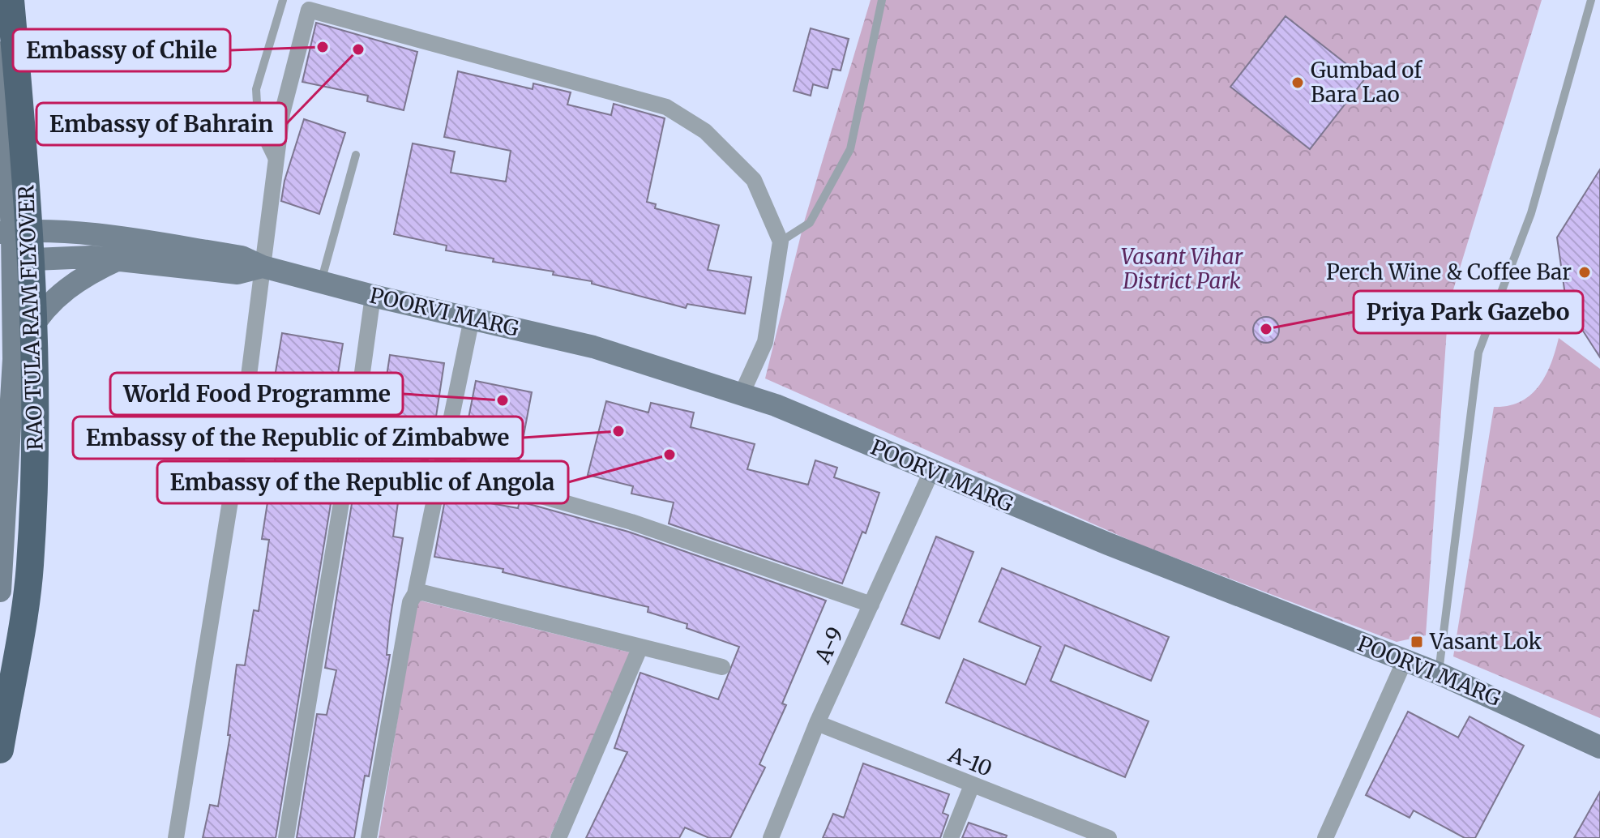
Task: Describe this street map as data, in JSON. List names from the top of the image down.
{
  "streets": {
    "highway": ["RAO TULA RAM FLYOVER"],
    "main road": ["POORVI MARG"],
    "street": ["A-9", "A-10"]
  },
  "crossings": [
    ["POORVI MARG", "A-9"],
    ["A-9", "A-10"]
  ],
  "parks": ["Vasant Vihar District Park"],
  "places": {
    "other": [
      "Embassy of Chile",
      "Embassy of Bahrain",
      "Gumbad of Bara Lao",
      "Perch Wine & Coffee Bar",
      "Priya Park Gazebo",
      "World Food Programme",
      "Embassy of the Republic of Zimbabwe",
      "Embassy of the Republic of Angola"
    ],
    "transit": ["Vasant Lok"]
  }
}
